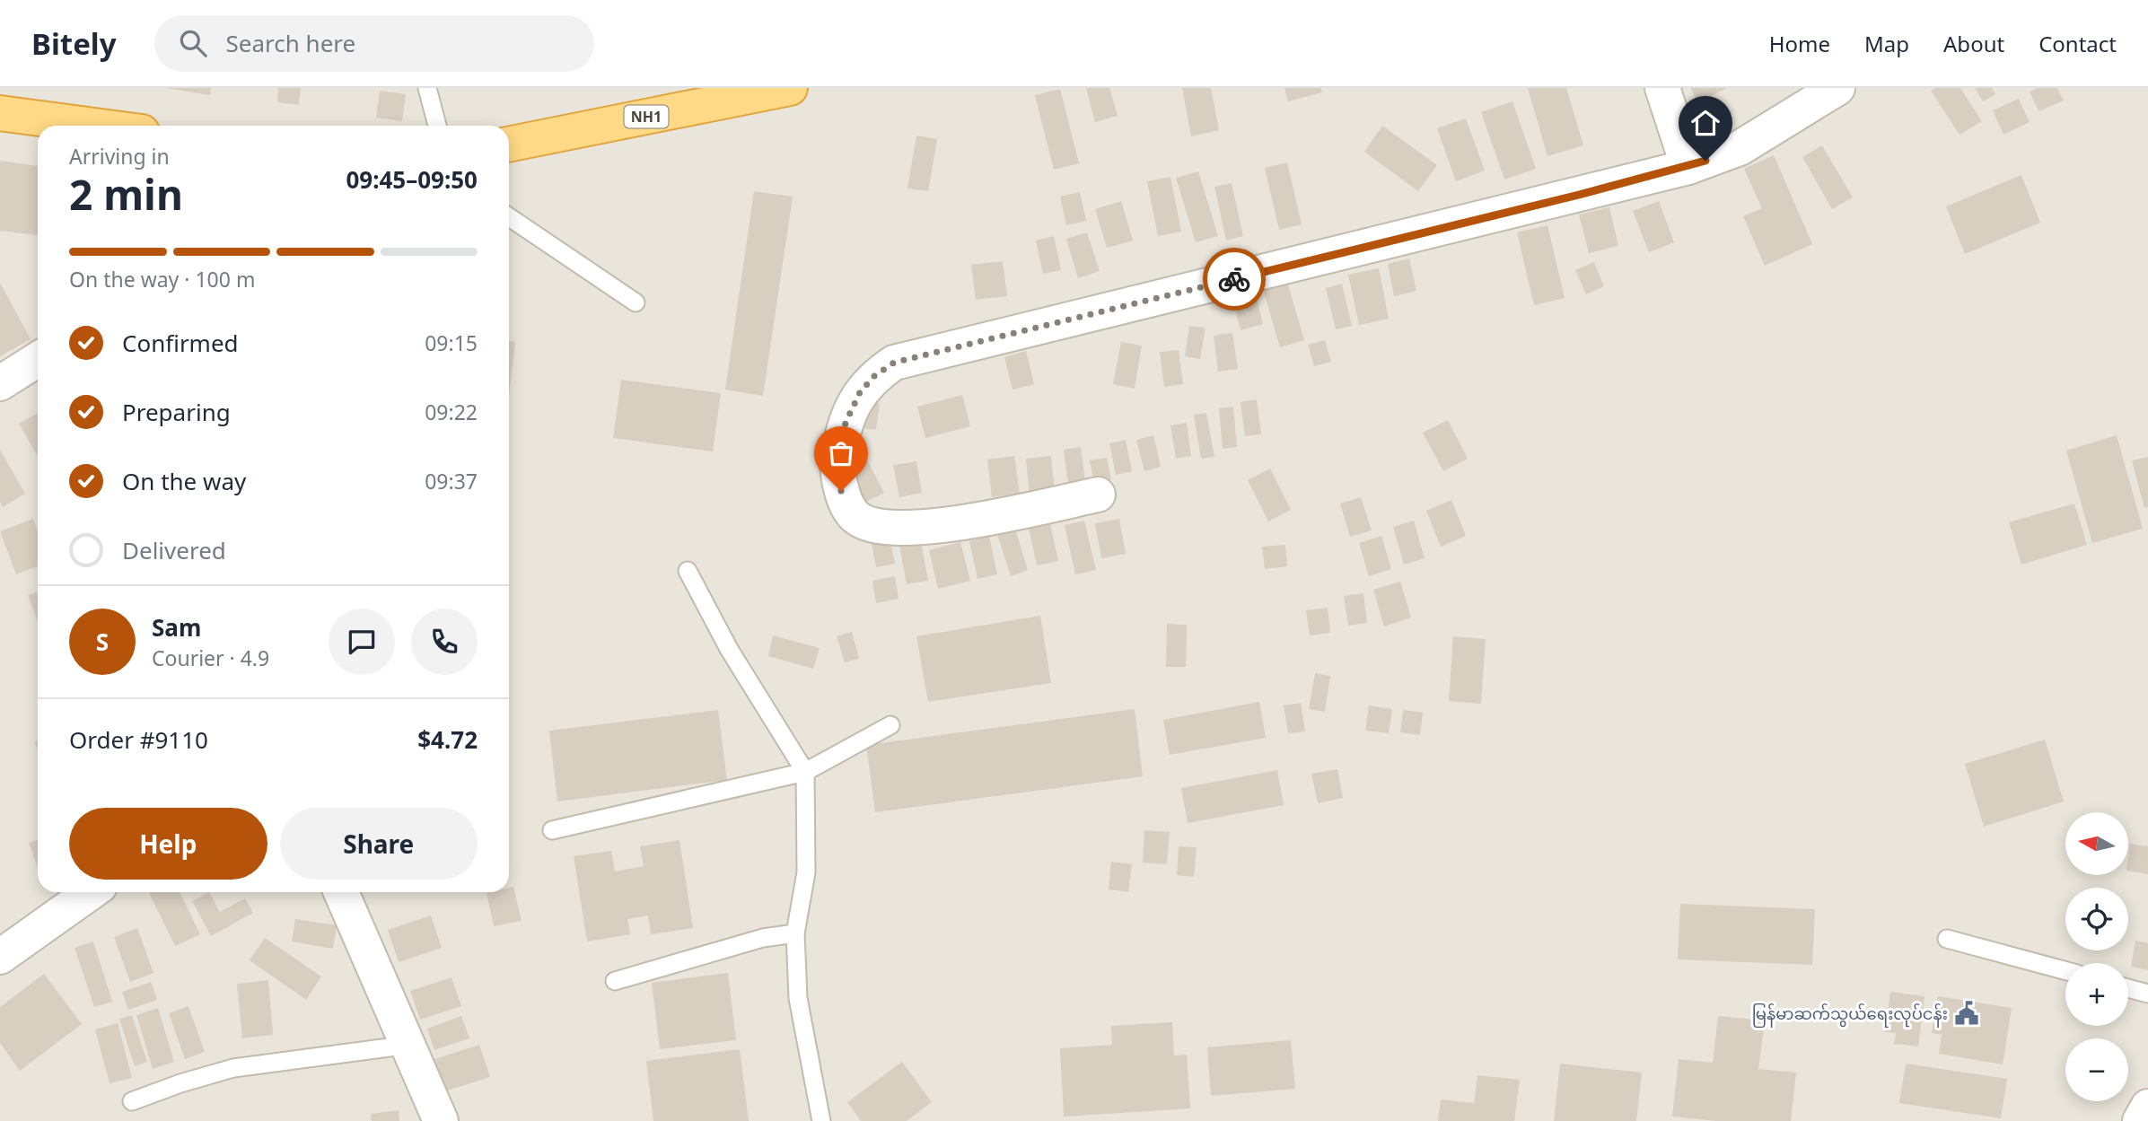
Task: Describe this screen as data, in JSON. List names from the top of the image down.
{
  "streets": {
    "highway": ["NH1"]
  },
  "places": {
    "public building": ["မြန်မာဆက်သွယ်ရေးလုပ်ငန်း"]
  },
  "north": "left",
  "page": {
    "header": "Bitely",
    "search": "Search here",
    "nav": [
      "Home",
      "Map",
      "About",
      "Contact"
    ],
    "heading": ["2 min", "Arriving in", "09:45–09:50"],
    "panel": [
      "Sam",
      "Courier · 4.9",
      "Order #9110",
      "$4.72"
    ],
    "bar": "On the way · 100 m",
    "list": [
      ["Confirmed", "09:15"],
      ["Preparing", "09:22"],
      ["On the way", "09:37"],
      "Delivered"
    ],
    "round": "S",
    "buttons": ["Help", "Share"],
    "map_buttons": ["+", "−"]
  }
}
